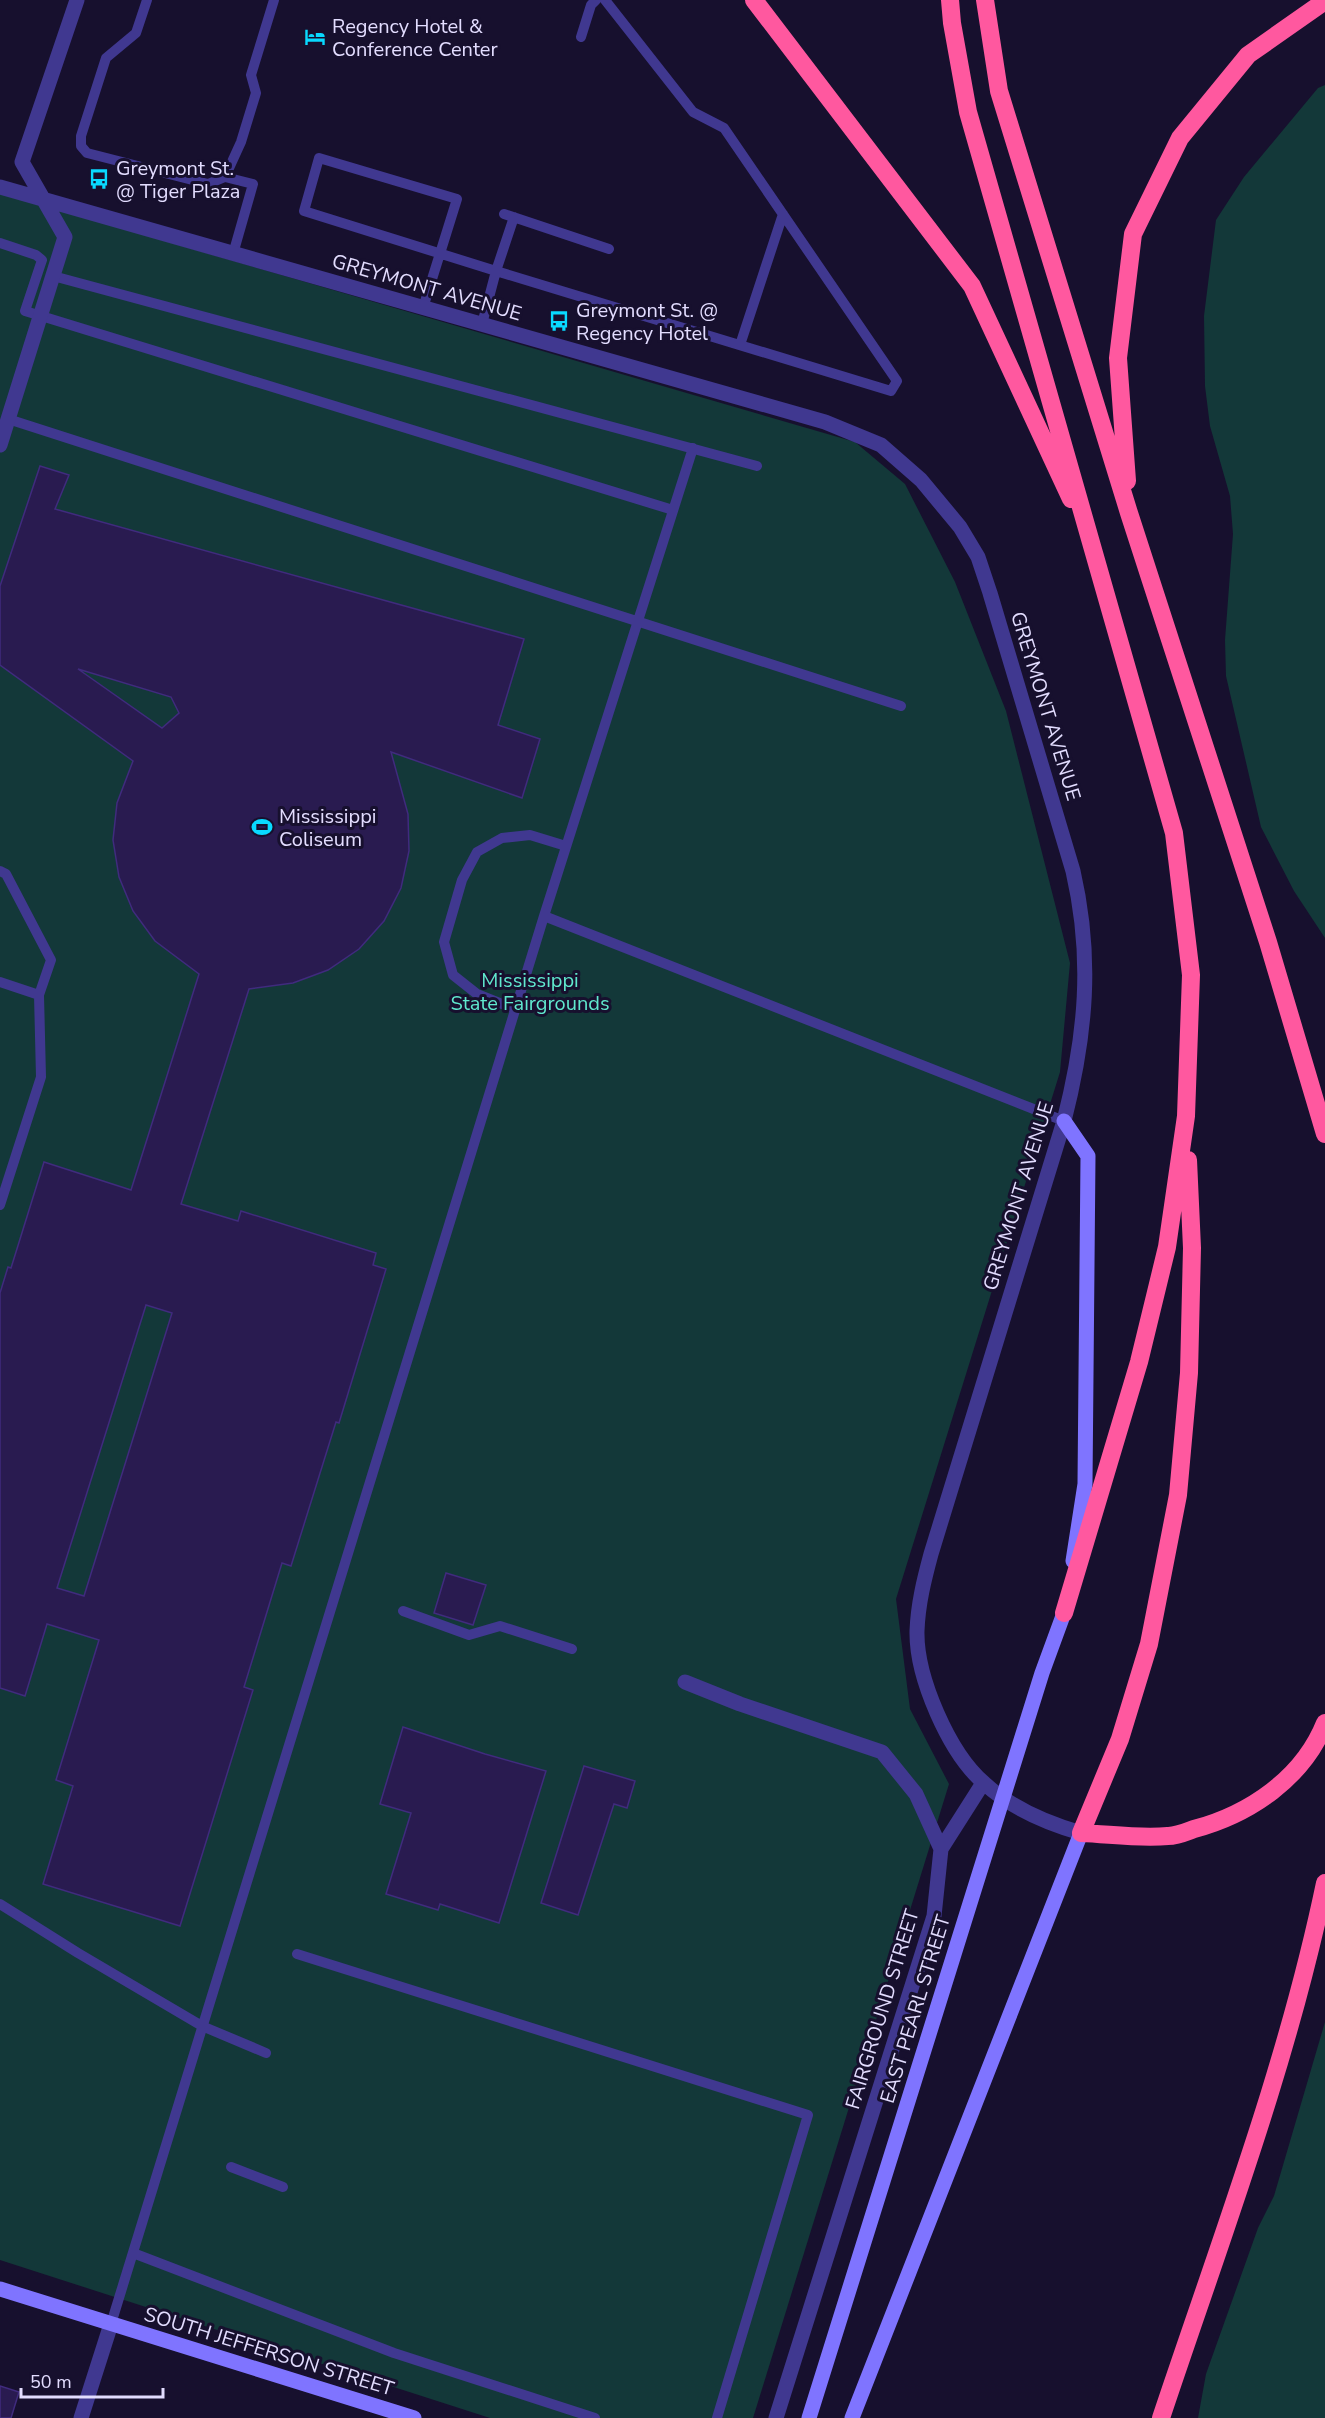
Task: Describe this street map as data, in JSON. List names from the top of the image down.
{
  "streets": {
    "main road": ["EAST PEARL STREET", "SOUTH JEFFERSON STREET"],
    "street": ["GREYMONT AVENUE", "FAIRGROUND STREET"]
  },
  "crossings": [
    ["GREYMONT AVENUE", "EAST PEARL STREET"]
  ],
  "parks": ["Mississippi State Fairgrounds"],
  "places": {
    "hotel": ["Regency Hotel & Conference Center"],
    "bus stop": ["Greymont St. @ Tiger Plaza", "Greymont St. @ Regency Hotel"],
    "sports": ["Mississippi Coliseum"]
  },
  "scale_bar": "50 m"
}
